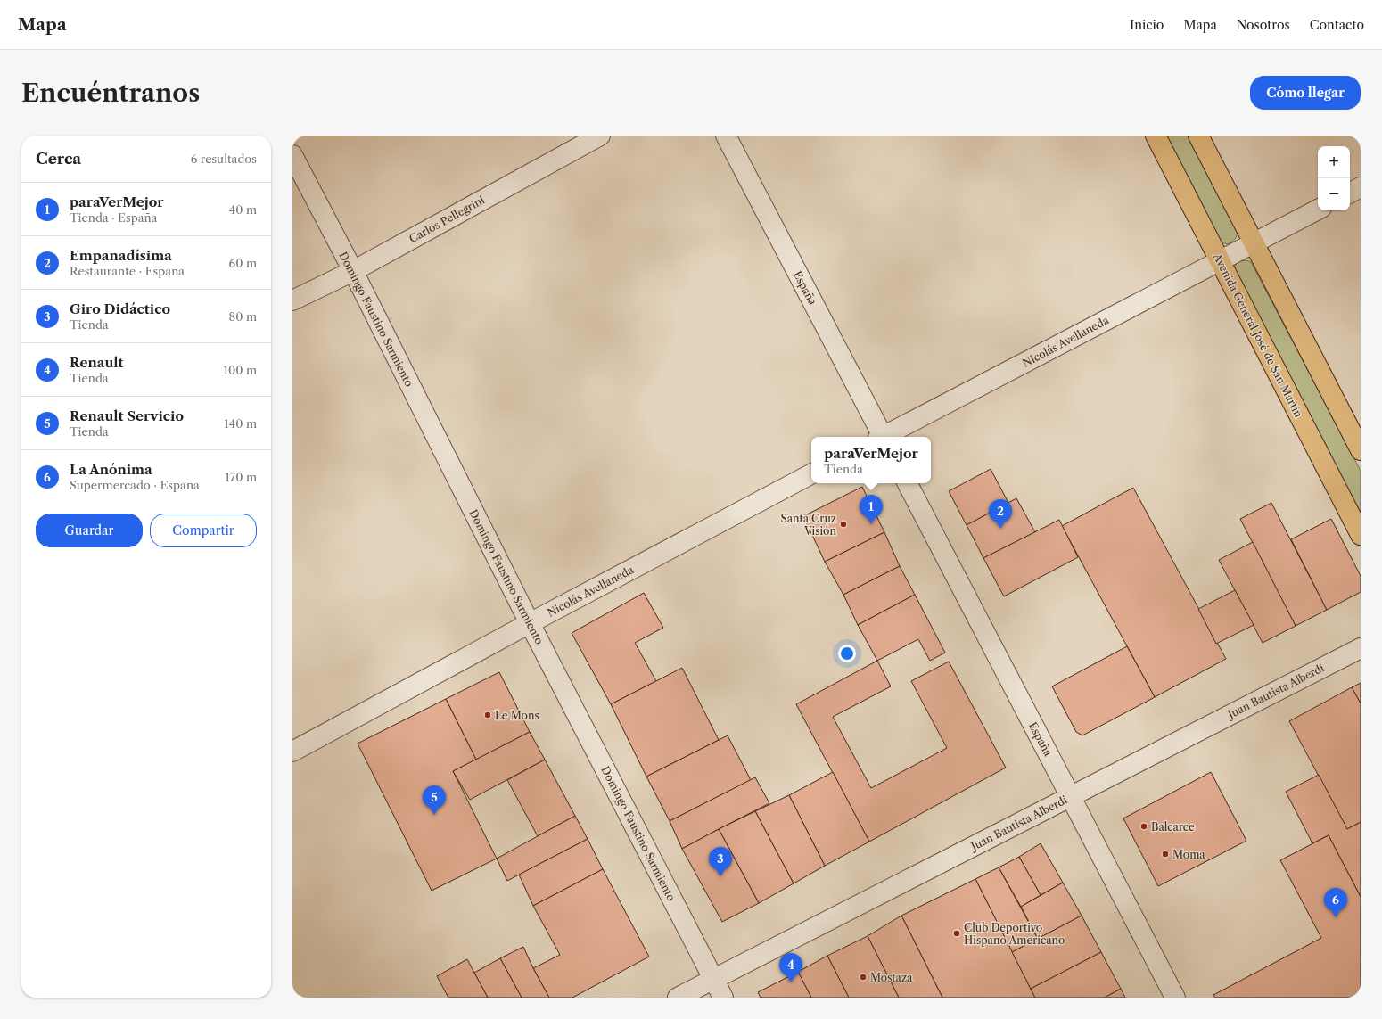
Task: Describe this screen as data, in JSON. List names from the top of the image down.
{
  "streets": {
    "main road": ["Avenida General José de San Martín"],
    "street": [
      "Carlos Pellegrini",
      "España",
      "Domingo Faustino Sarmiento",
      "Nicolás Avellaneda",
      "Juan Bautista Alberdi"
    ]
  },
  "crossings": [
    ["Carlos Pellegrini", "Domingo Faustino Sarmiento"],
    ["España", "Juan Bautista Alberdi"],
    ["Domingo Faustino Sarmiento", "Nicolás Avellaneda"],
    ["Domingo Faustino Sarmiento", "Juan Bautista Alberdi"],
    ["Avenida General José de San Martín", "Nicolás Avellaneda"]
  ],
  "places": [
    "Santa Cruz Visión",
    "Le Mons",
    "Balcarce",
    "Moma",
    "Club Deportivo Hispano Americano",
    "Mostaza"
  ],
  "page": {
    "header": "Mapa",
    "nav": [
      "Inicio",
      "Mapa",
      "Nosotros",
      "Contacto"
    ],
    "buttons": [
      "Cómo llegar",
      ["Guardar", "Compartir"]
    ],
    "title": "Encuéntranos",
    "heading": ["Cerca", "6 resultados"],
    "map_buttons": ["+", "−"],
    "list": [
      {
        "mark": "1",
        "name": "paraVerMejor",
        "note": "Tienda · España",
        "value": "40 m"
      },
      {
        "mark": "2",
        "name": "Empanadísima",
        "note": "Restaurante · España",
        "value": "60 m"
      },
      {
        "mark": "3",
        "name": "Giro Didáctico",
        "note": "Tienda",
        "value": "80 m"
      },
      {
        "mark": "4",
        "name": "Renault",
        "note": "Tienda",
        "value": "100 m"
      },
      {
        "mark": "5",
        "name": "Renault Servicio",
        "note": "Tienda",
        "value": "140 m"
      },
      {
        "mark": "6",
        "name": "La Anónima",
        "note": "Supermercado · España",
        "value": "170 m"
      }
    ],
    "popup": ["paraVerMejor", "Tienda"],
    "pins": [
      "1",
      "2",
      "5",
      "3",
      "6",
      "4"
    ]
  }
}
